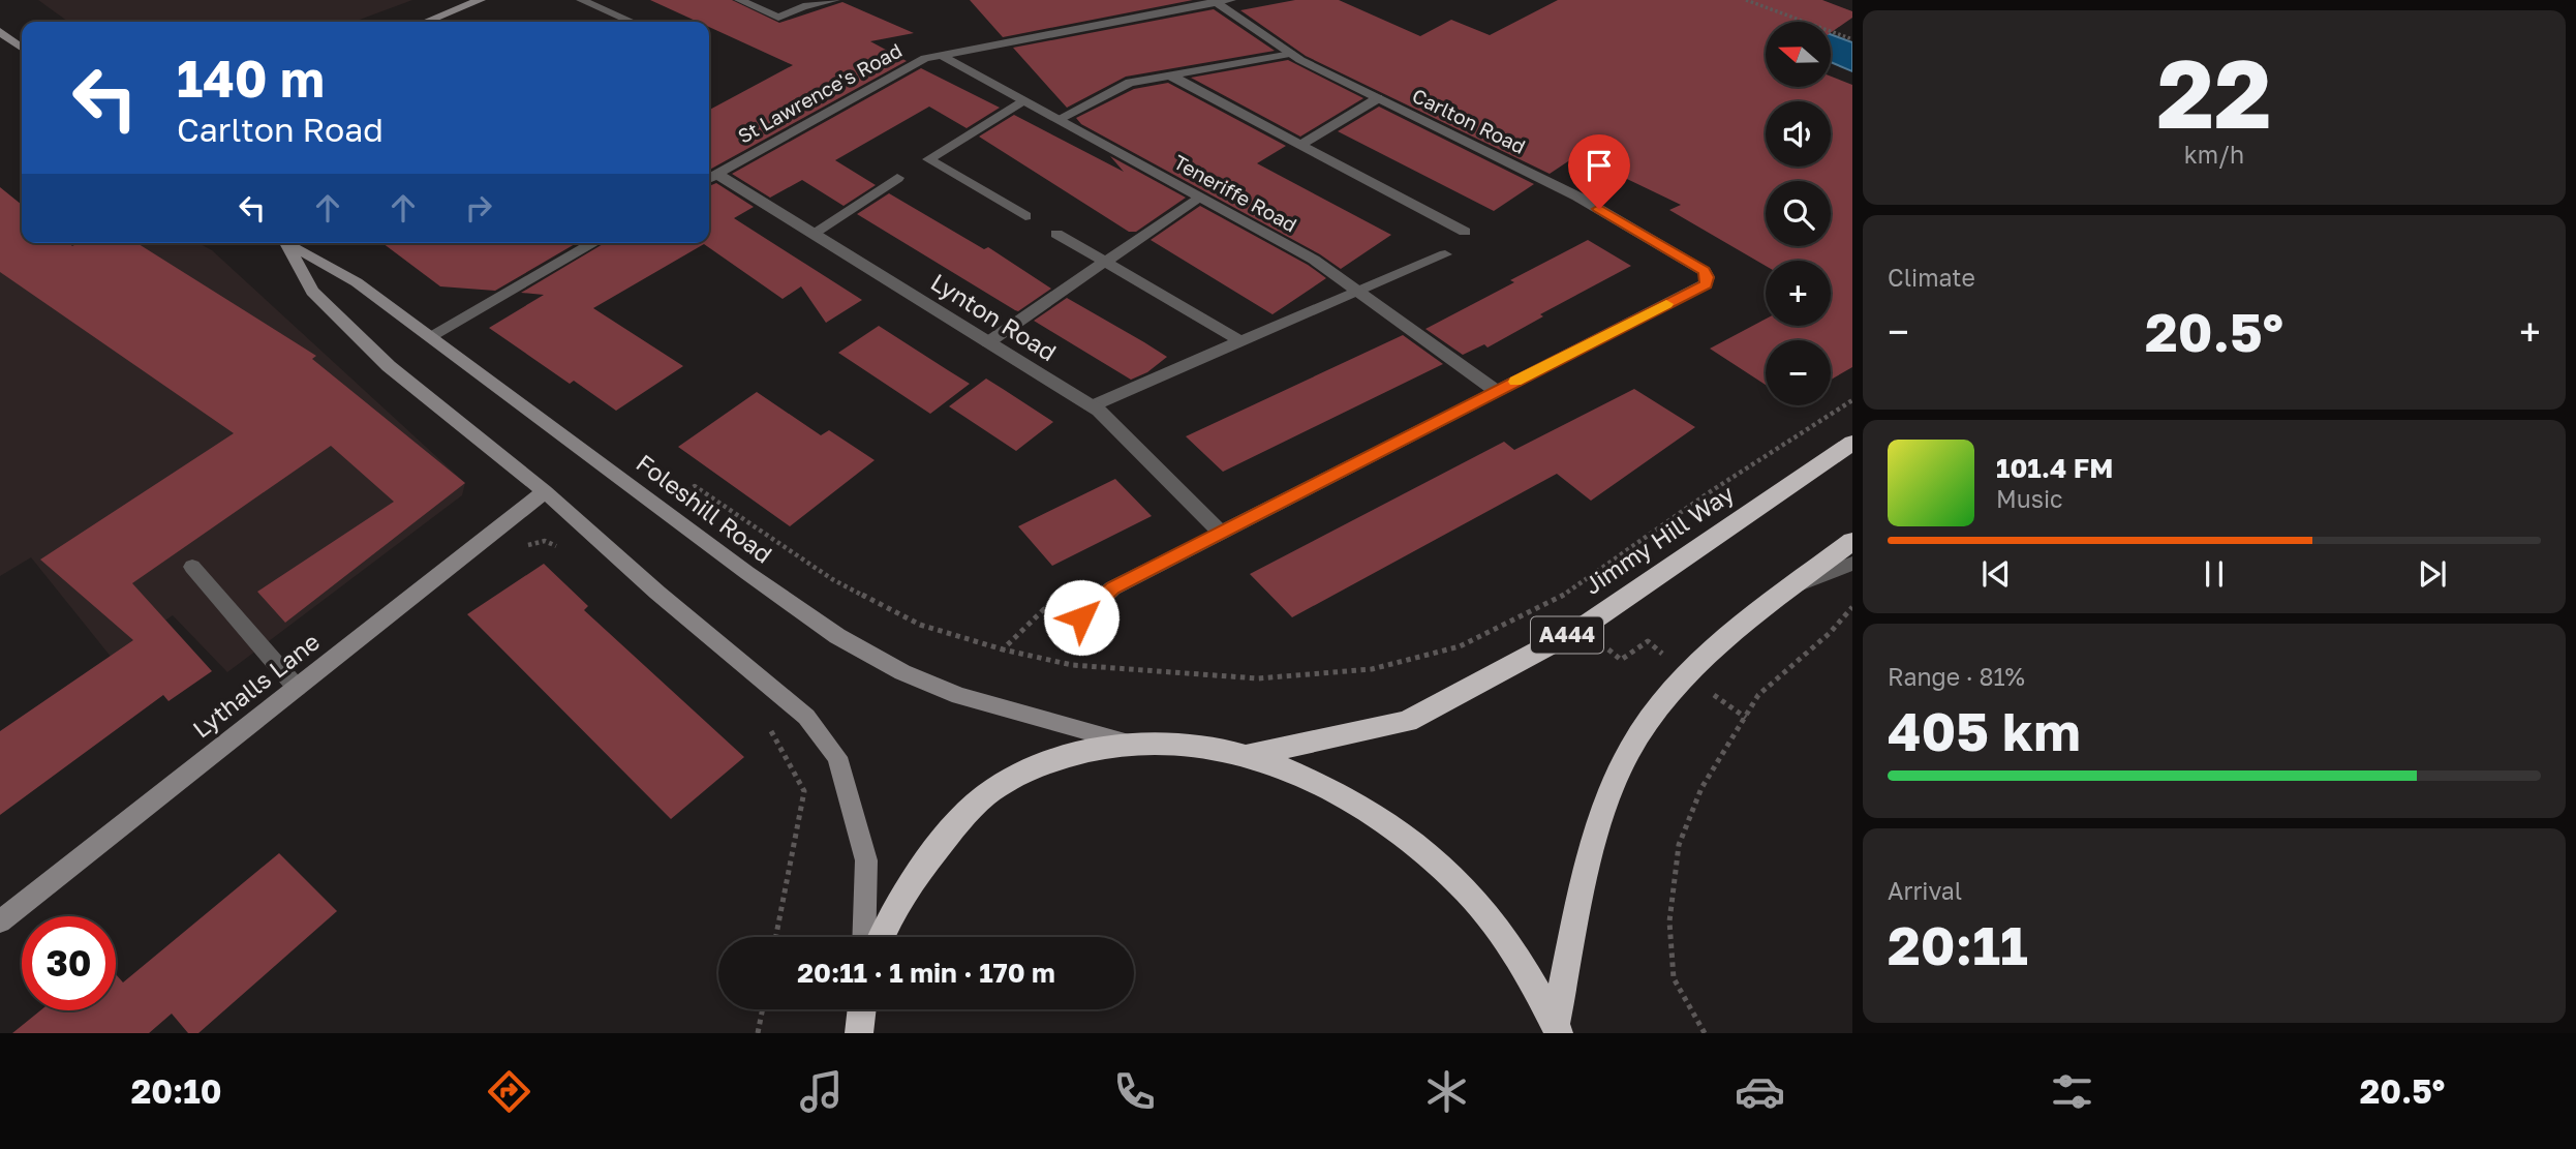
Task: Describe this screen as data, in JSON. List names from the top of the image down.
{
  "streets": {
    "highway": ["Jimmy Hill Way", "A444"],
    "main road": ["Foleshill Road", "Lythalls Lane"],
    "street": [
      "St Lawrence's Road",
      "Carlton Road",
      "Teneriffe Road",
      "Lynton Road"
    ]
  },
  "crossings": [
    ["St Lawrence's Road", "Carlton Road"],
    ["St Lawrence's Road", "Teneriffe Road"],
    ["St Lawrence's Road", "Lynton Road"],
    ["Carlton Road", "Teneriffe Road"],
    ["Foleshill Road", "Lythalls Lane"]
  ],
  "north": "left",
  "page": {
    "tile": [
      ["22", "km/h"],
      "Climate",
      ["Range · 81%", "405 km"],
      ["Arrival", "20:11"]
    ],
    "map_buttons": ["+", "−"],
    "turn": ["140 m", "Carlton Road"],
    "heat": ["−", "20.5°", "+"],
    "song": ["101.4 FM", "Music"],
    "limit": "30",
    "trip": "20:11 · 1 min · 170 m",
    "tabs": ["20:10", "20.5°"]
  }
}
